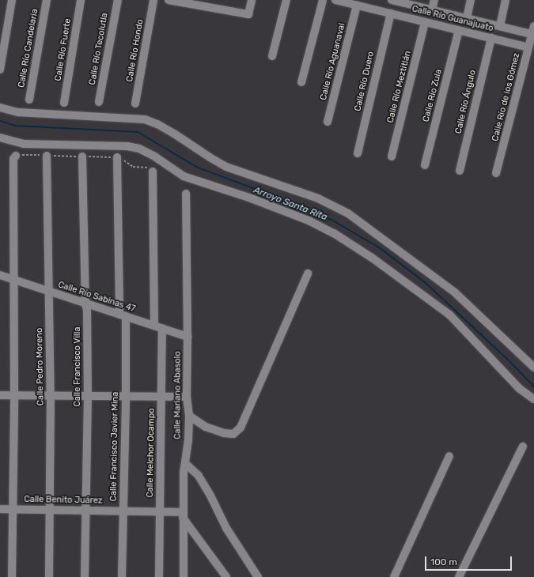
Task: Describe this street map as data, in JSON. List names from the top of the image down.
{
  "streets": {
    "street": [
      "Calle Río Guanajuato",
      "Calle Río Candelaria",
      "Calle Río Tecolutla",
      "Calle Río Fuerte",
      "Calle Río Hondo",
      "Calle Río Aguanaval",
      "Calle Río Duero",
      "Calle Río Meztitlán",
      "Calle Río Zula",
      "Calle Río de los Gómez",
      "Calle Río Ángulo",
      "Calle Río Sabinas 47",
      "Calle Pedro Moreno",
      "Calle Francisco Villa",
      "Calle Mariano Abasolo",
      "Calle Francisco Javier Mina",
      "Calle Melchor Ocampo",
      "Calle Benito Juárez"
    ]
  },
  "crossings": [
    ["Calle Río Guanajuato", "Calle Río Aguanaval"],
    ["Calle Río Guanajuato", "Calle Río Duero"],
    ["Calle Río Guanajuato", "Calle Río Meztitlán"],
    ["Calle Río Guanajuato", "Calle Río Zula"],
    ["Calle Río Guanajuato", "Calle Río de los Gómez"],
    ["Calle Río Guanajuato", "Calle Río Ángulo"],
    ["Calle Río Sabinas 47", "Calle Pedro Moreno"],
    ["Calle Río Sabinas 47", "Calle Francisco Villa"],
    ["Calle Río Sabinas 47", "Calle Mariano Abasolo"],
    ["Calle Río Sabinas 47", "Calle Francisco Javier Mina"],
    ["Calle Río Sabinas 47", "Calle Melchor Ocampo"],
    ["Calle Pedro Moreno", "Calle Benito Juárez"],
    ["Calle Francisco Villa", "Calle Benito Juárez"],
    ["Calle Mariano Abasolo", "Calle Benito Juárez"],
    ["Calle Francisco Javier Mina", "Calle Benito Juárez"],
    ["Calle Melchor Ocampo", "Calle Benito Juárez"]
  ],
  "water": ["Arroyo Santa Rita"],
  "scale_bar": "100 m"
}
